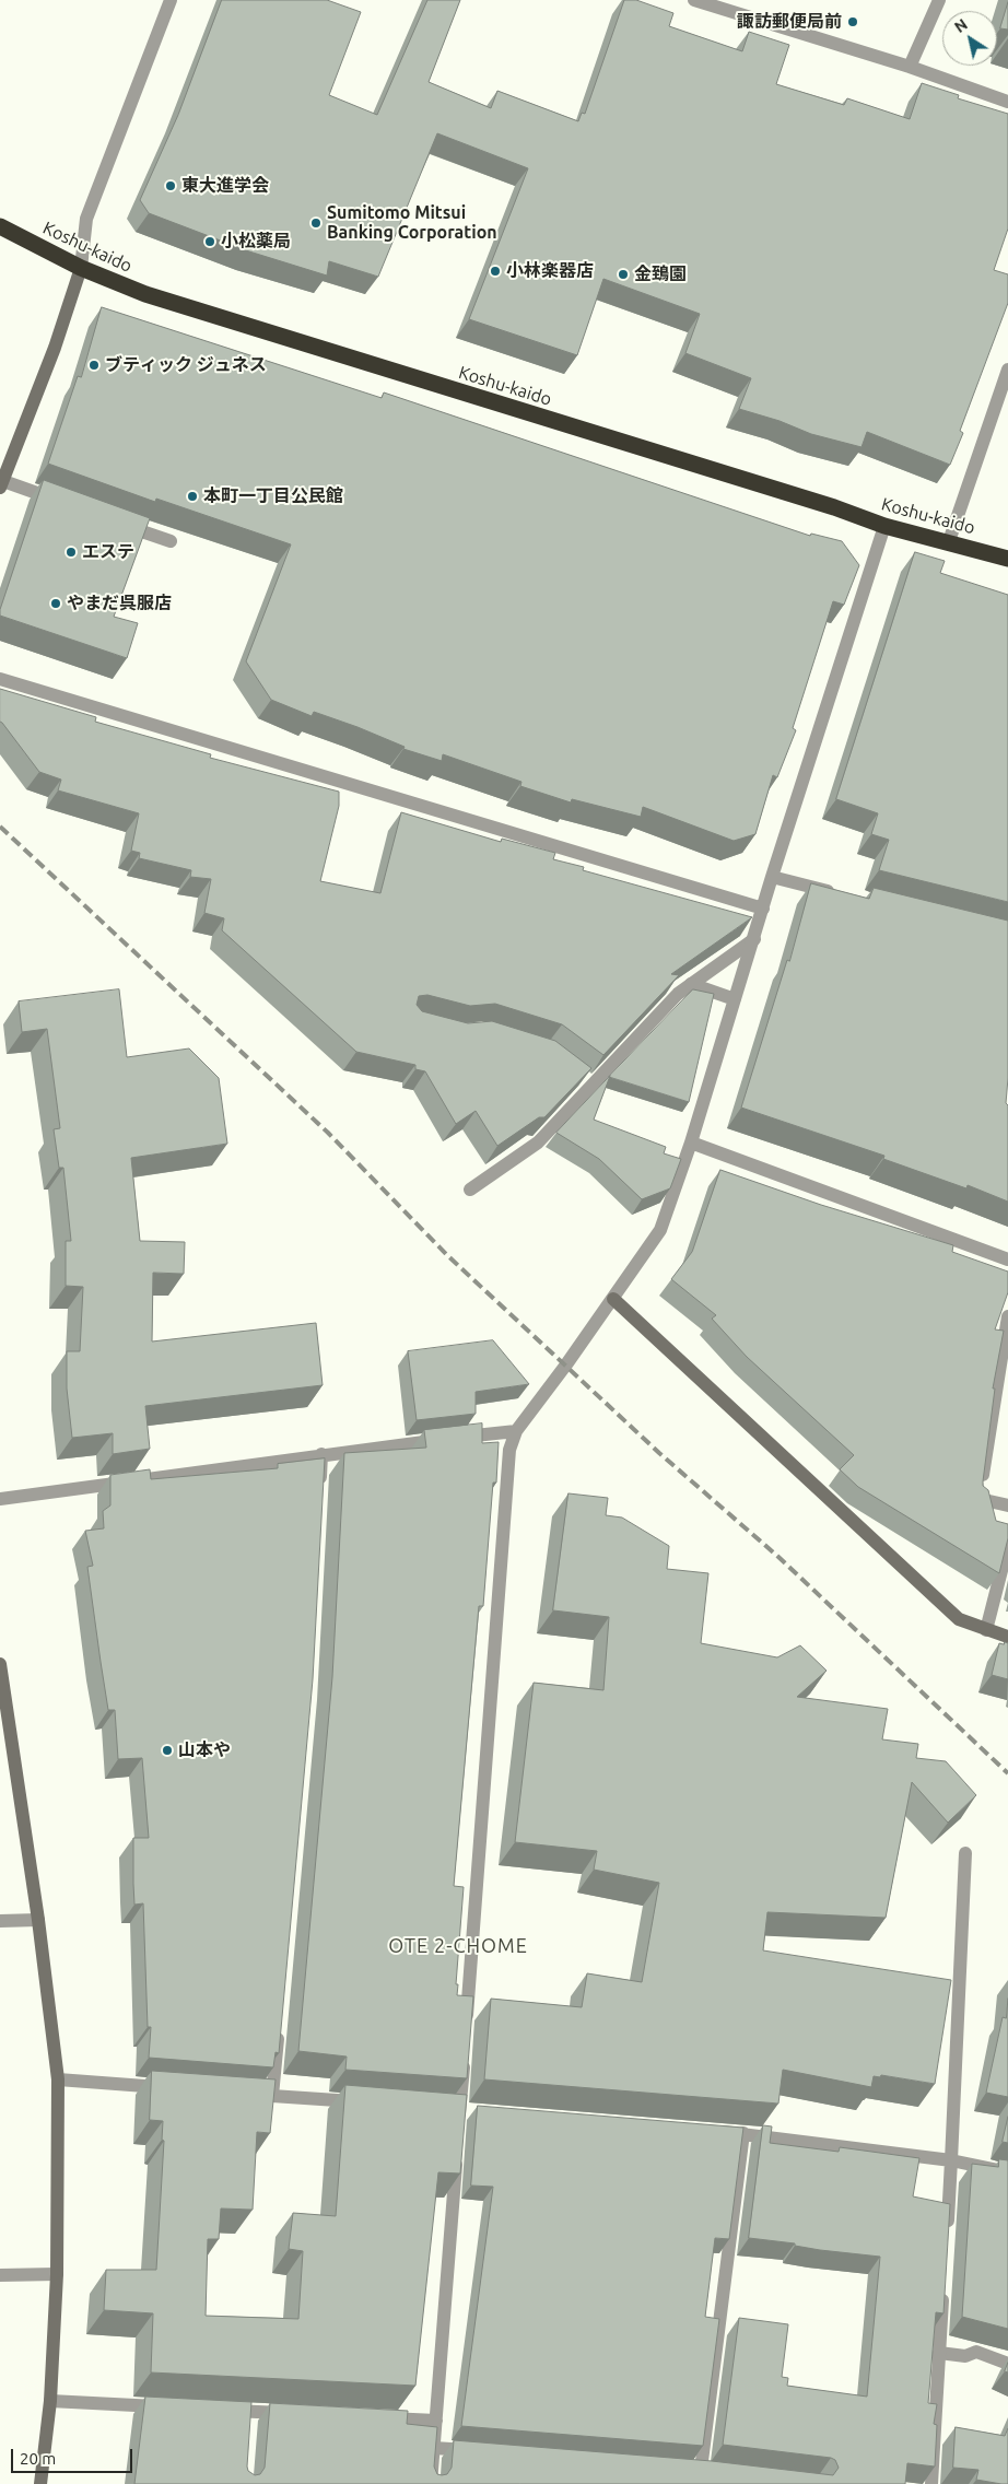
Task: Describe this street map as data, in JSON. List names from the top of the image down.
{
  "streets": {
    "highway": ["Koshu-kaido"]
  },
  "districts": ["OTE 2-CHOME"],
  "places": [
    "諏訪郵便局前",
    "東大進学会",
    "Sumitomo Mitsui Banking Corporation",
    "小松薬局",
    "小林楽器店",
    "金鵄園",
    "ブティック ジュネス",
    "本町一丁目公民館",
    "エステ",
    "やまだ呉服店",
    "山本や"
  ],
  "scale_bar": "20 m",
  "north": "top left"
}
